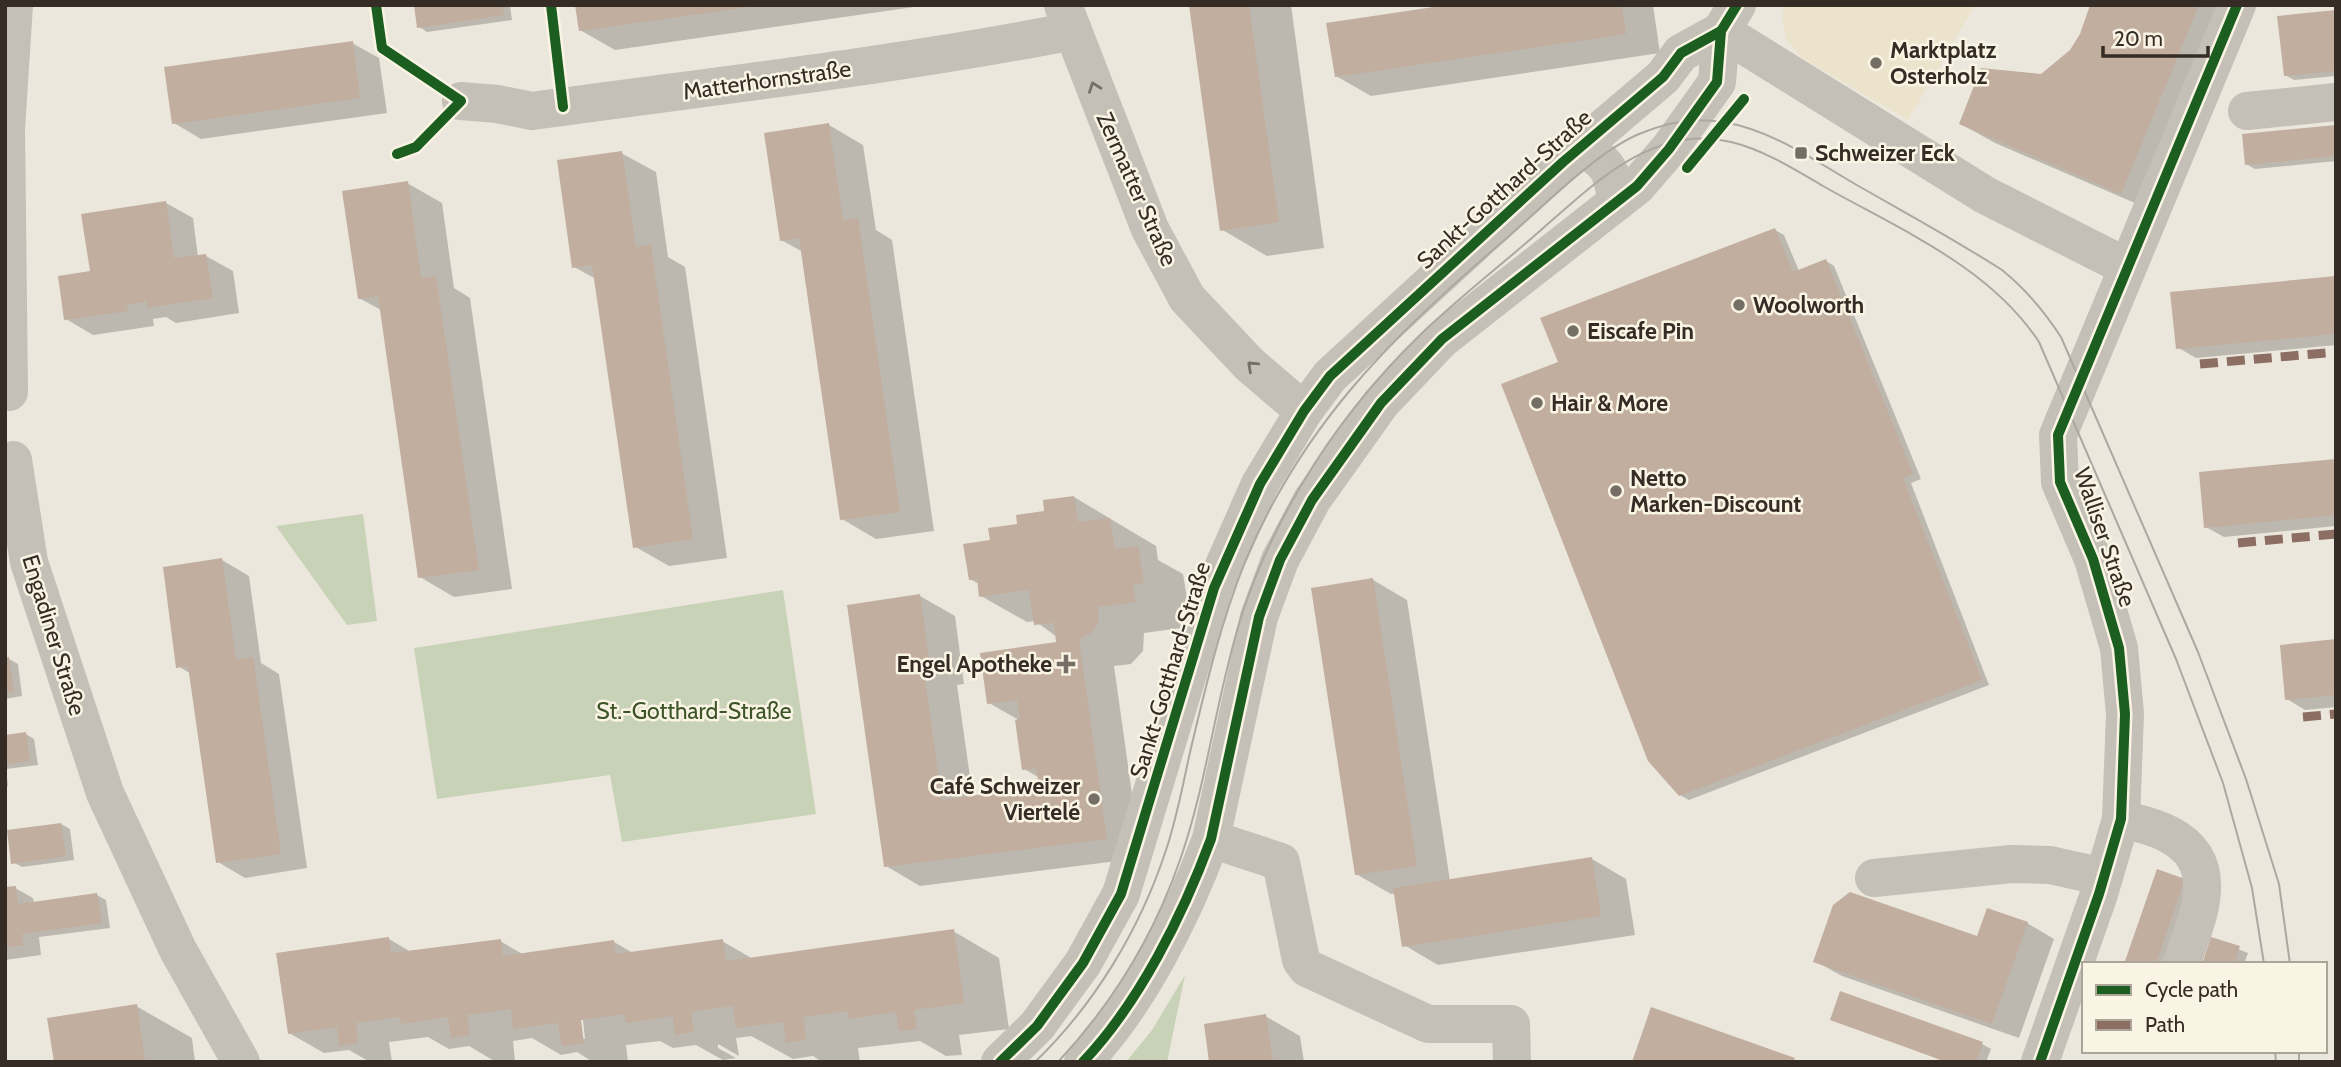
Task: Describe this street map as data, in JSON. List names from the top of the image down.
{
  "streets": {
    "street": [
      "Matterhornstraße",
      "Zermatter Straße",
      "Sankt-Gotthard-Straße",
      "Walliser Straße",
      "Engadiner Straße"
    ]
  },
  "crossings": [
    ["Matterhornstraße", "Zermatter Straße"],
    ["Zermatter Straße", "Sankt-Gotthard-Straße"]
  ],
  "one_way": ["Zermatter Straße"],
  "parks": ["St.-Gotthard-Straße"],
  "places": {
    "other": [
      "Marktplatz Osterholz",
      "Woolworth",
      "Eiscafe Pin",
      "Hair & More",
      "Netto Marken-Discount",
      "Café Schweizer Viertelé"
    ],
    "transit": ["Schweizer Eck"],
    "health": ["Engel Apotheke"]
  },
  "legend": ["Cycle path", "Path"],
  "scale_bar": "20 m"
}
